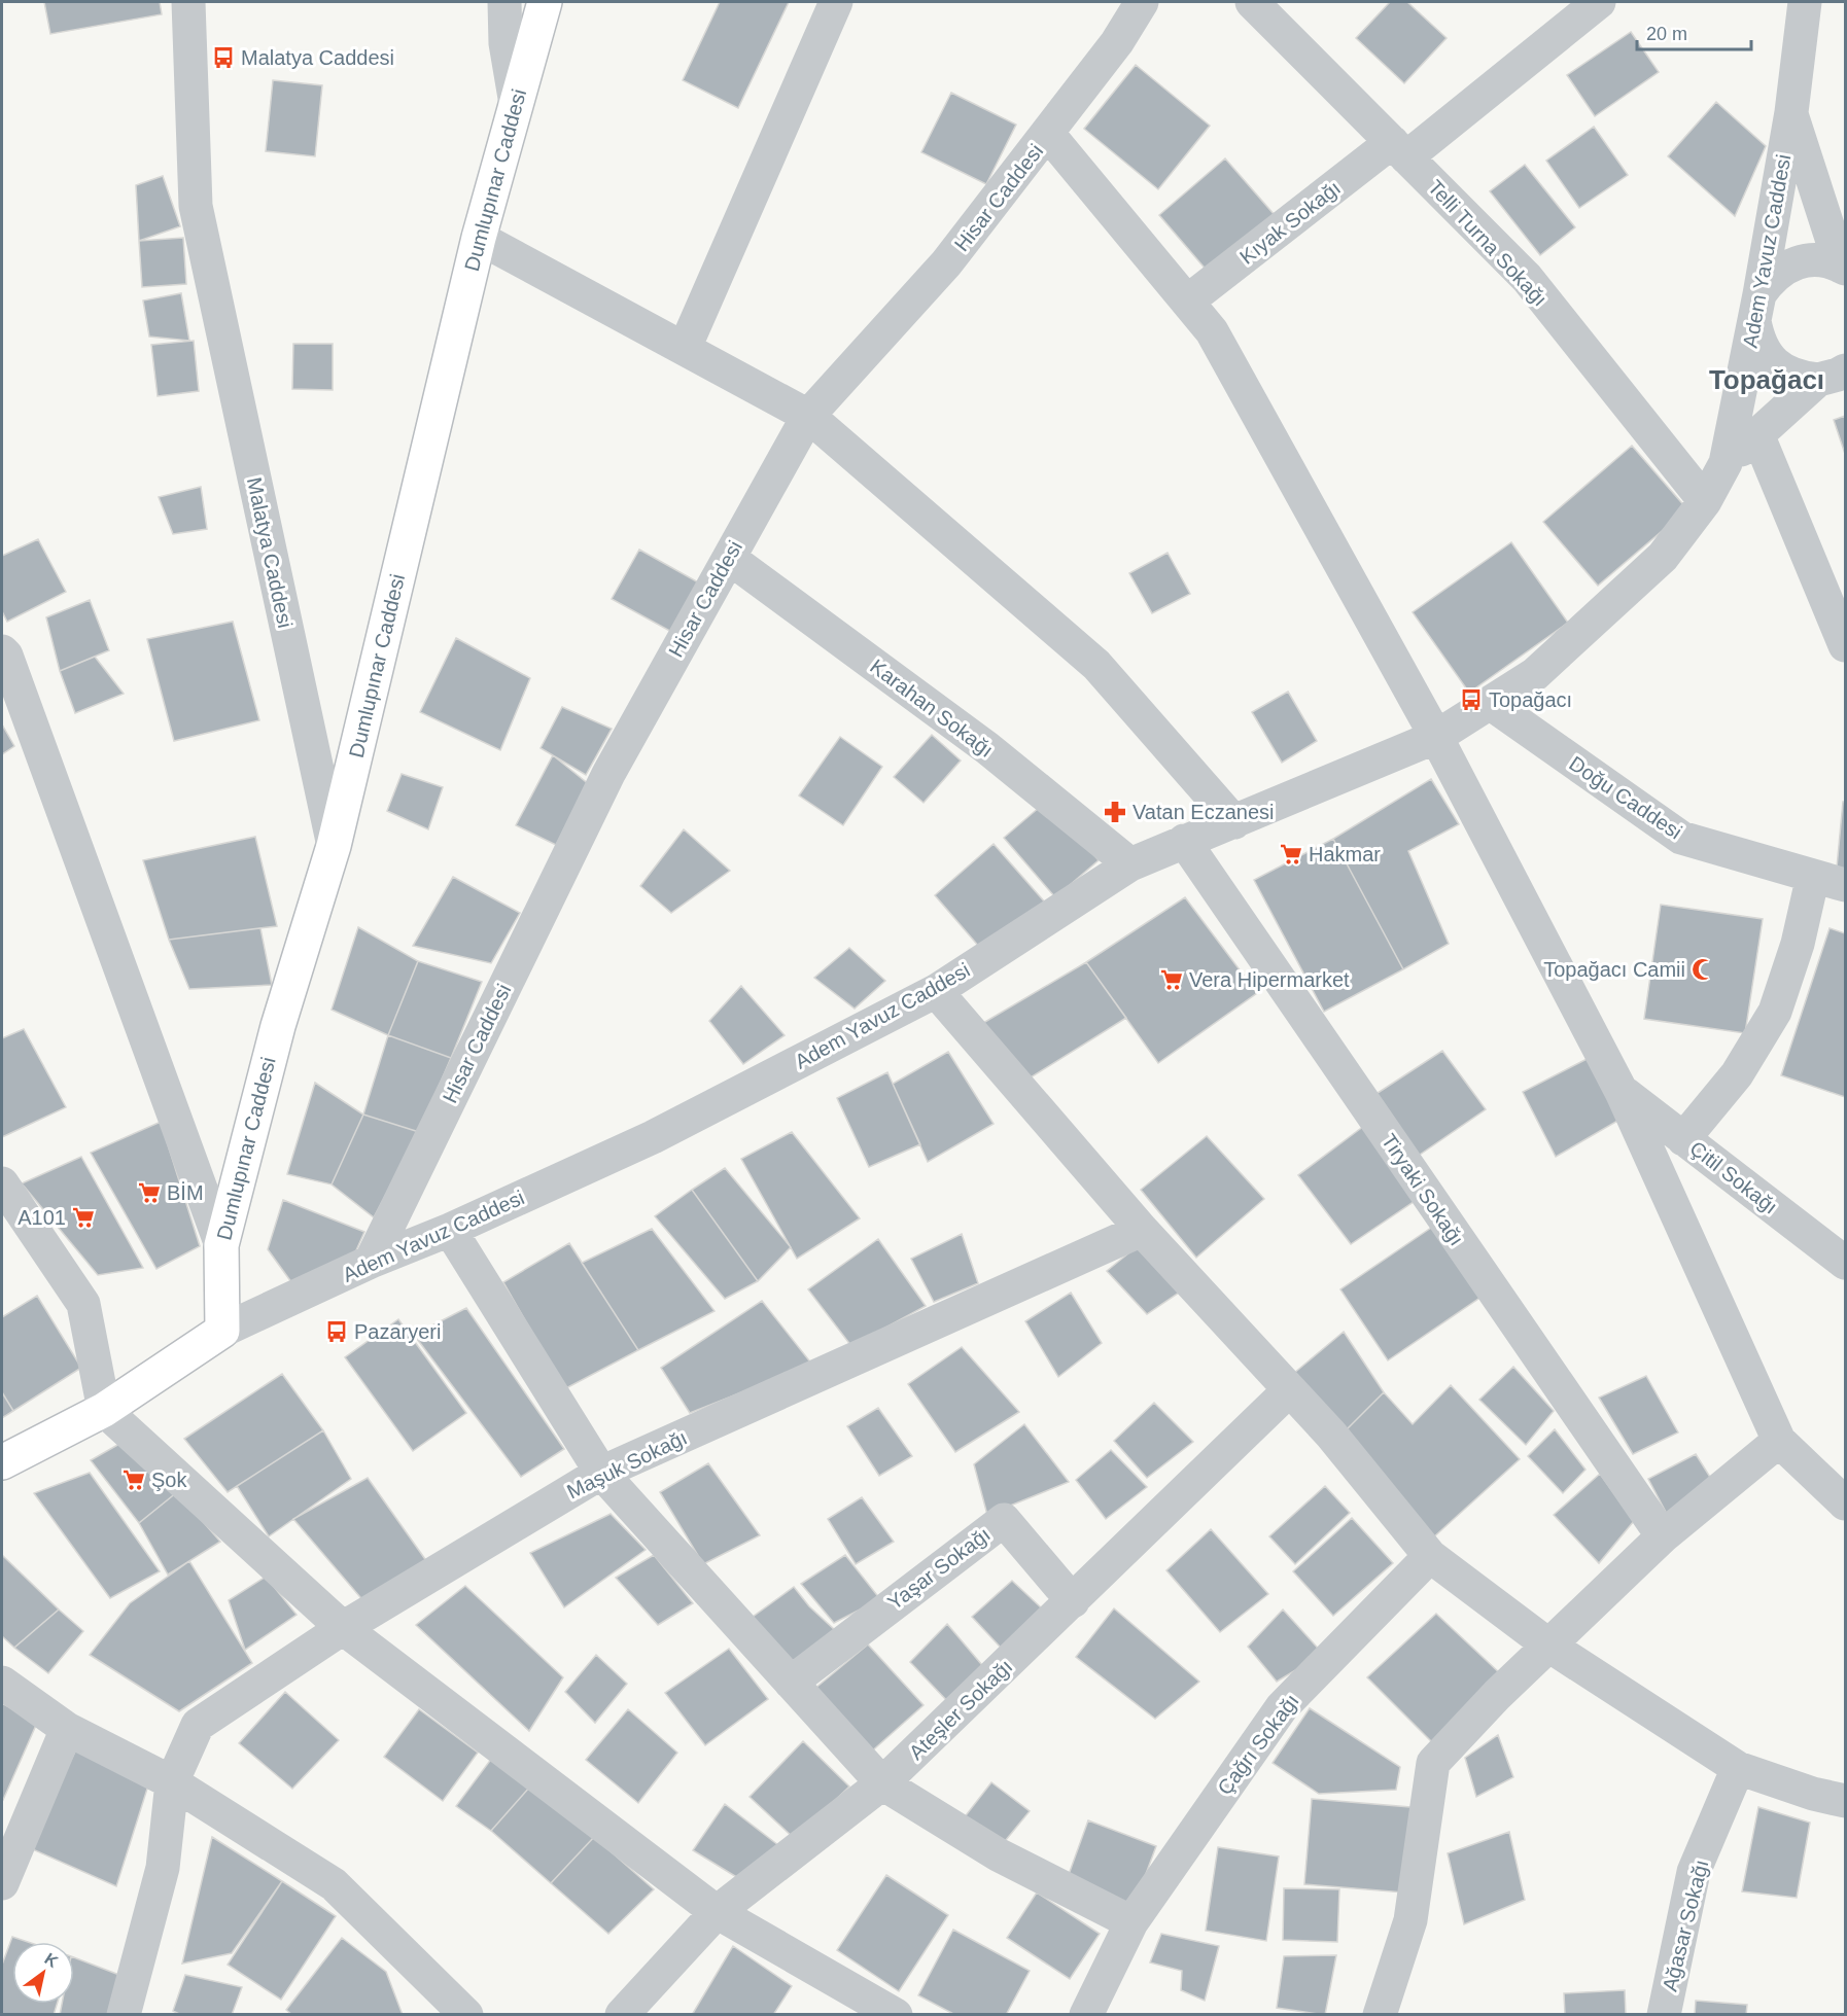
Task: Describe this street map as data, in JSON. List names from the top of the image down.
{
  "streets": {
    "main road": ["Dumlupınar Caddesi", "Adem Yavuz Caddesi"],
    "street": [
      "Hisar Caddesi",
      "Kıyak Sokağı",
      "Telli Turna Sokağı",
      "Malatya Caddesi",
      "Karahan Sokağı",
      "Doğu Caddesi",
      "Çitil Sokağı",
      "Tiryaki Sokağı",
      "Maşuk Sokağı",
      "Yaşar Sokağı",
      "Ateşler Sokağı",
      "Çağrı Sokağı",
      "Ağasar Sokağı"
    ]
  },
  "crossings": [
    ["Dumlupınar Caddesi", "Adem Yavuz Caddesi"],
    ["Dumlupınar Caddesi", "Malatya Caddesi"],
    ["Hisar Caddesi", "Adem Yavuz Caddesi"],
    ["Hisar Caddesi", "Karahan Sokağı"],
    ["Kıyak Sokağı", "Telli Turna Sokağı"],
    ["Telli Turna Sokağı", "Adem Yavuz Caddesi"],
    ["Adem Yavuz Caddesi", "Karahan Sokağı"],
    ["Adem Yavuz Caddesi", "Doğu Caddesi"],
    ["Adem Yavuz Caddesi", "Tiryaki Sokağı"],
    ["Yaşar Sokağı", "Ateşler Sokağı"]
  ],
  "districts": ["Topağacı"],
  "places": {
    "bus stop": ["Malatya Caddesi", "Topağacı", "Pazaryeri"],
    "pharmacy": ["Vatan Eczanesi"],
    "supermarket": [
      "Hakmar",
      "Vera Hipermarket",
      "BİM",
      "A101",
      "Şok"
    ],
    "mosque": ["Topağacı Camii"]
  },
  "scale_bar": "20 m",
  "north": "top right"
}
